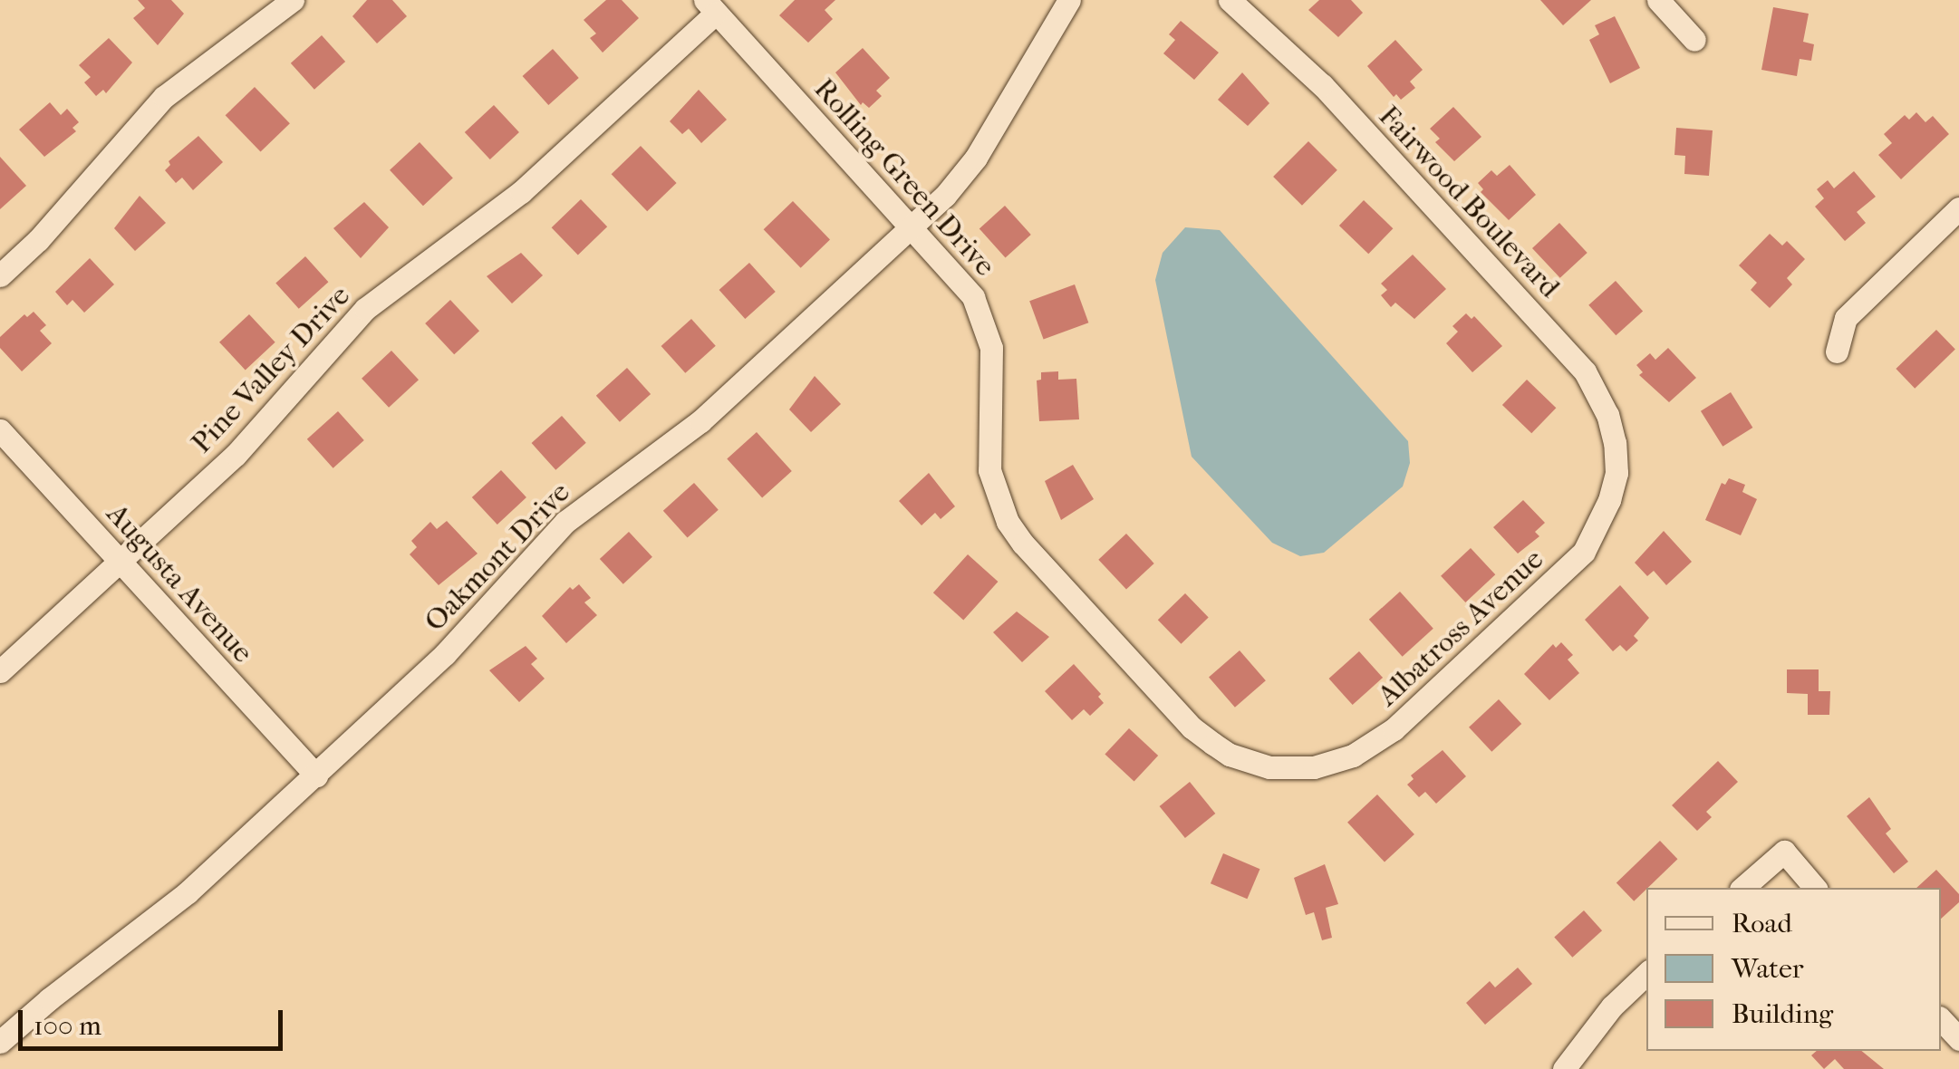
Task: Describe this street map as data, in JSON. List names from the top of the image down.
{
  "streets": {
    "street": [
      "Rolling Green Drive",
      "Fairwood Boulevard",
      "Pine Valley Drive",
      "Oakmont Drive",
      "Augusta Avenue",
      "Albatross Avenue"
    ]
  },
  "crossings": [
    ["Rolling Green Drive", "Pine Valley Drive"],
    ["Rolling Green Drive", "Oakmont Drive"],
    ["Rolling Green Drive", "Albatross Avenue"],
    ["Fairwood Boulevard", "Albatross Avenue"],
    ["Pine Valley Drive", "Augusta Avenue"],
    ["Oakmont Drive", "Augusta Avenue"]
  ],
  "legend": ["Road", "Water", "Building"],
  "scale_bar": "100 m"
}
